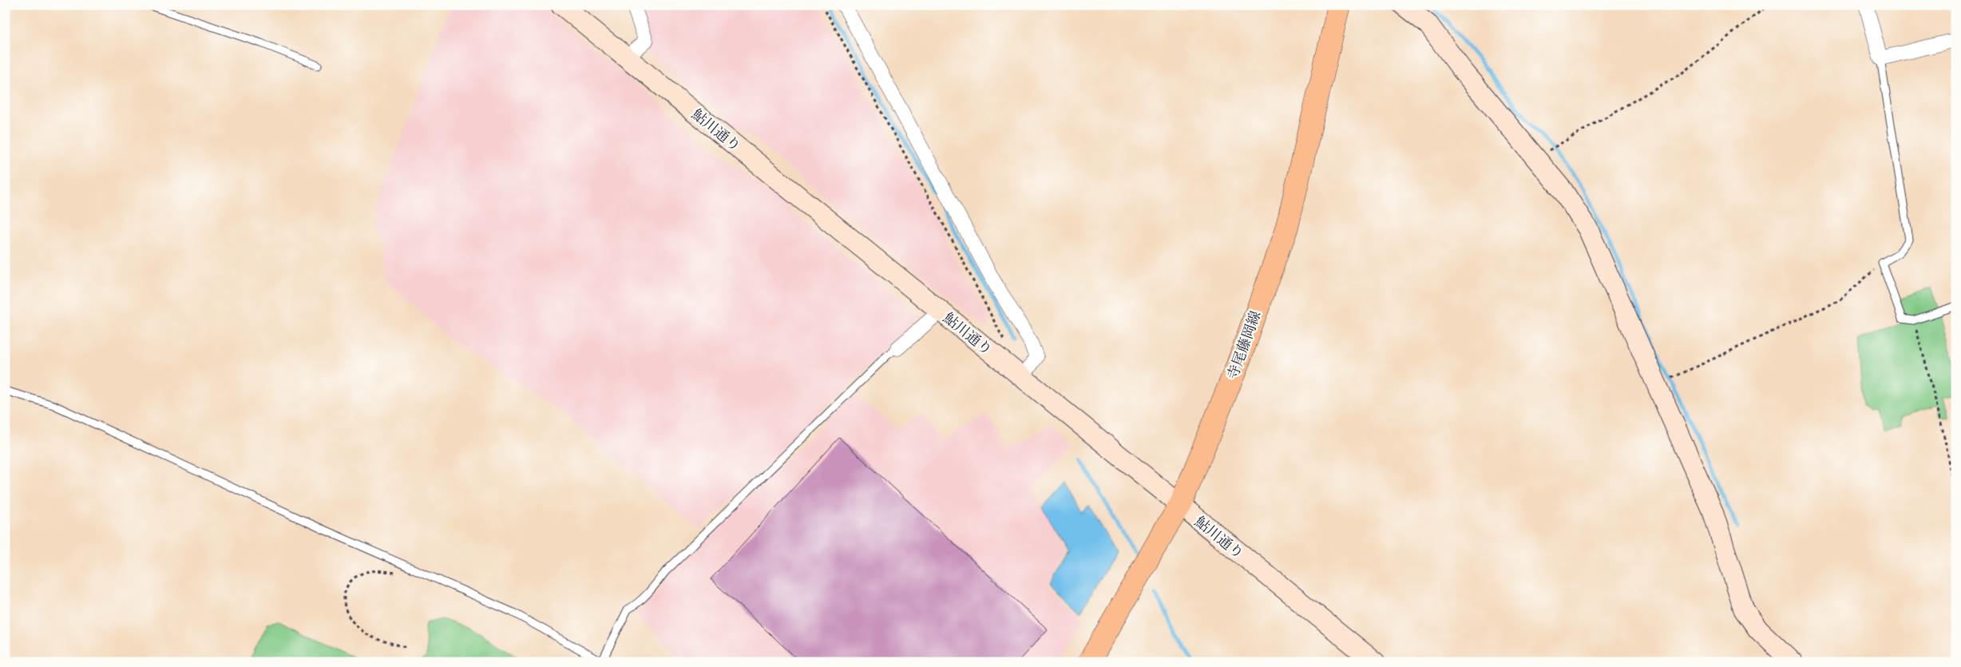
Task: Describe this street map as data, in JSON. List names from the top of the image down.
{
  "streets": {
    "main road": ["寺尾藤岡線"],
    "street": ["鮎川通り"]
  },
  "crossings": [
    ["鮎川通り", "寺尾藤岡線"]
  ]
}
